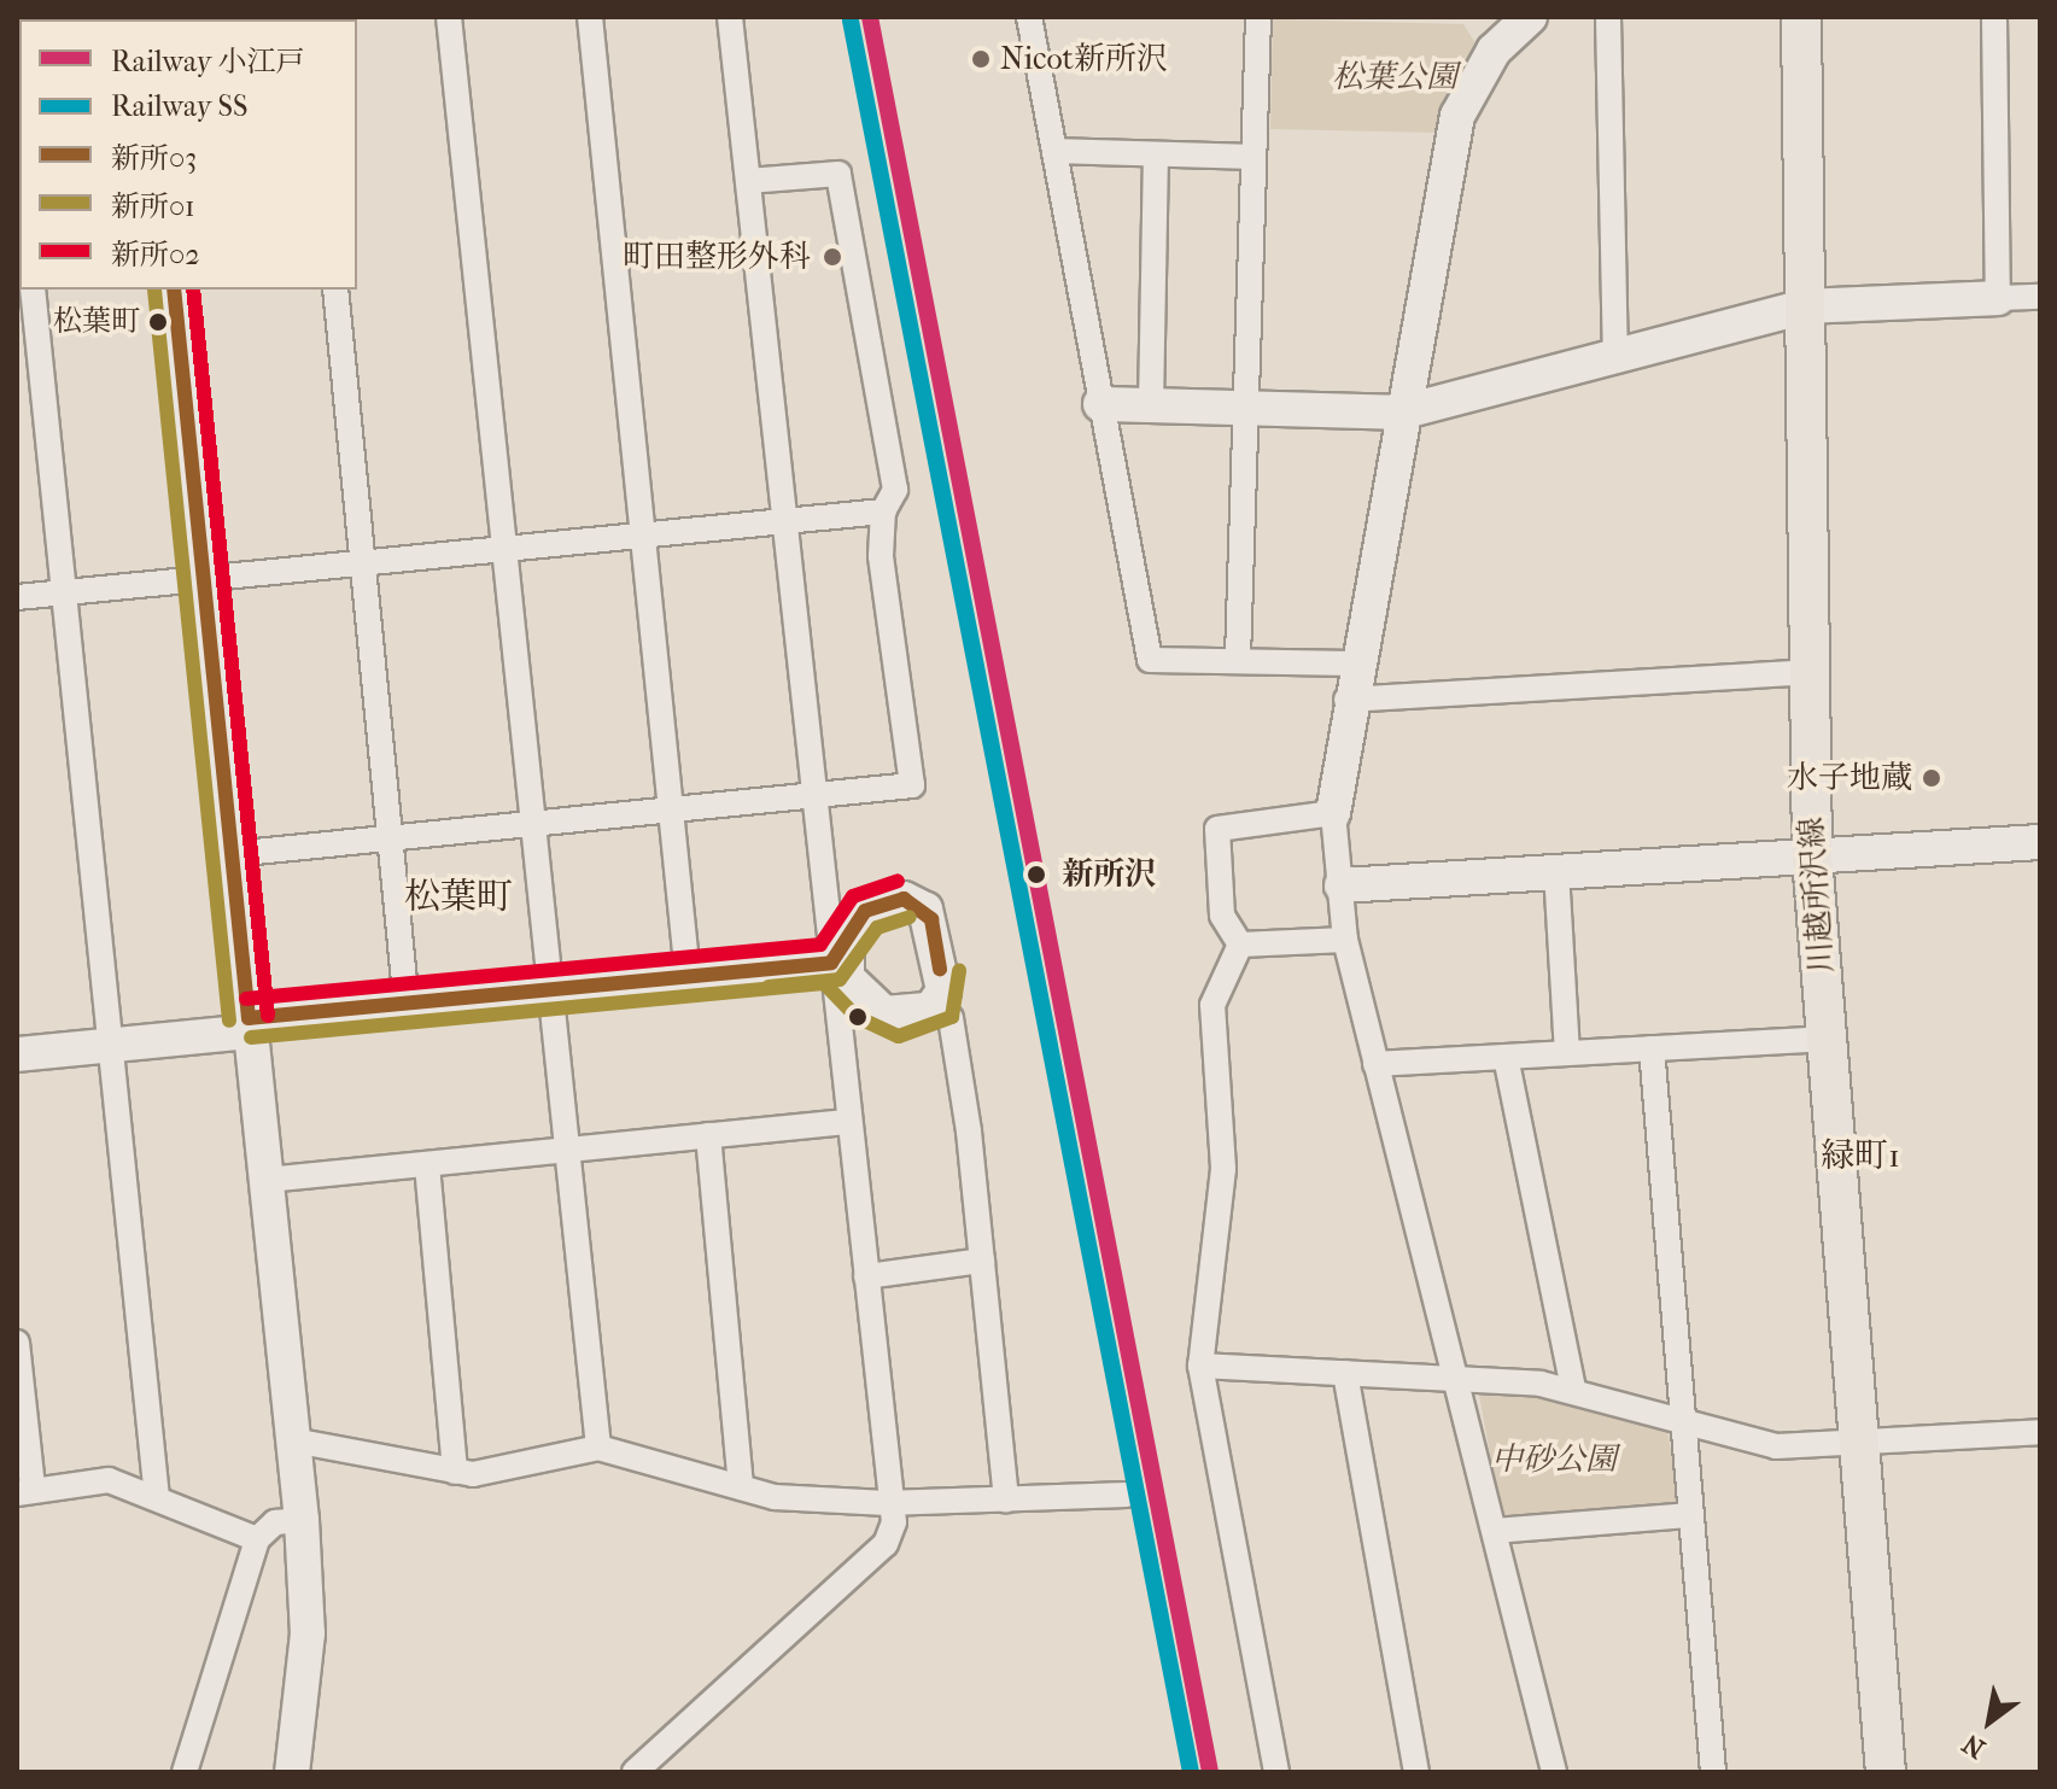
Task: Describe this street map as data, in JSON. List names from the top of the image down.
{
  "streets": {
    "main road": ["川越所沢線"]
  },
  "districts": ["松葉町", "緑町1"],
  "parks": ["松葉公園", "中砂公園"],
  "places": [
    "Nicot新所沢",
    "町田整形外科",
    "松葉町",
    "水子地蔵",
    "新所沢"
  ],
  "lines": [
    "rail line 小江戸",
    "rail line SS",
    "transit line 新所03",
    "transit line 新所01",
    "transit line 新所02"
  ],
  "legend": [
    "Railway 小江戸",
    "Railway SS",
    "新所03",
    "新所01",
    "新所02"
  ],
  "north": "bottom left"
}
